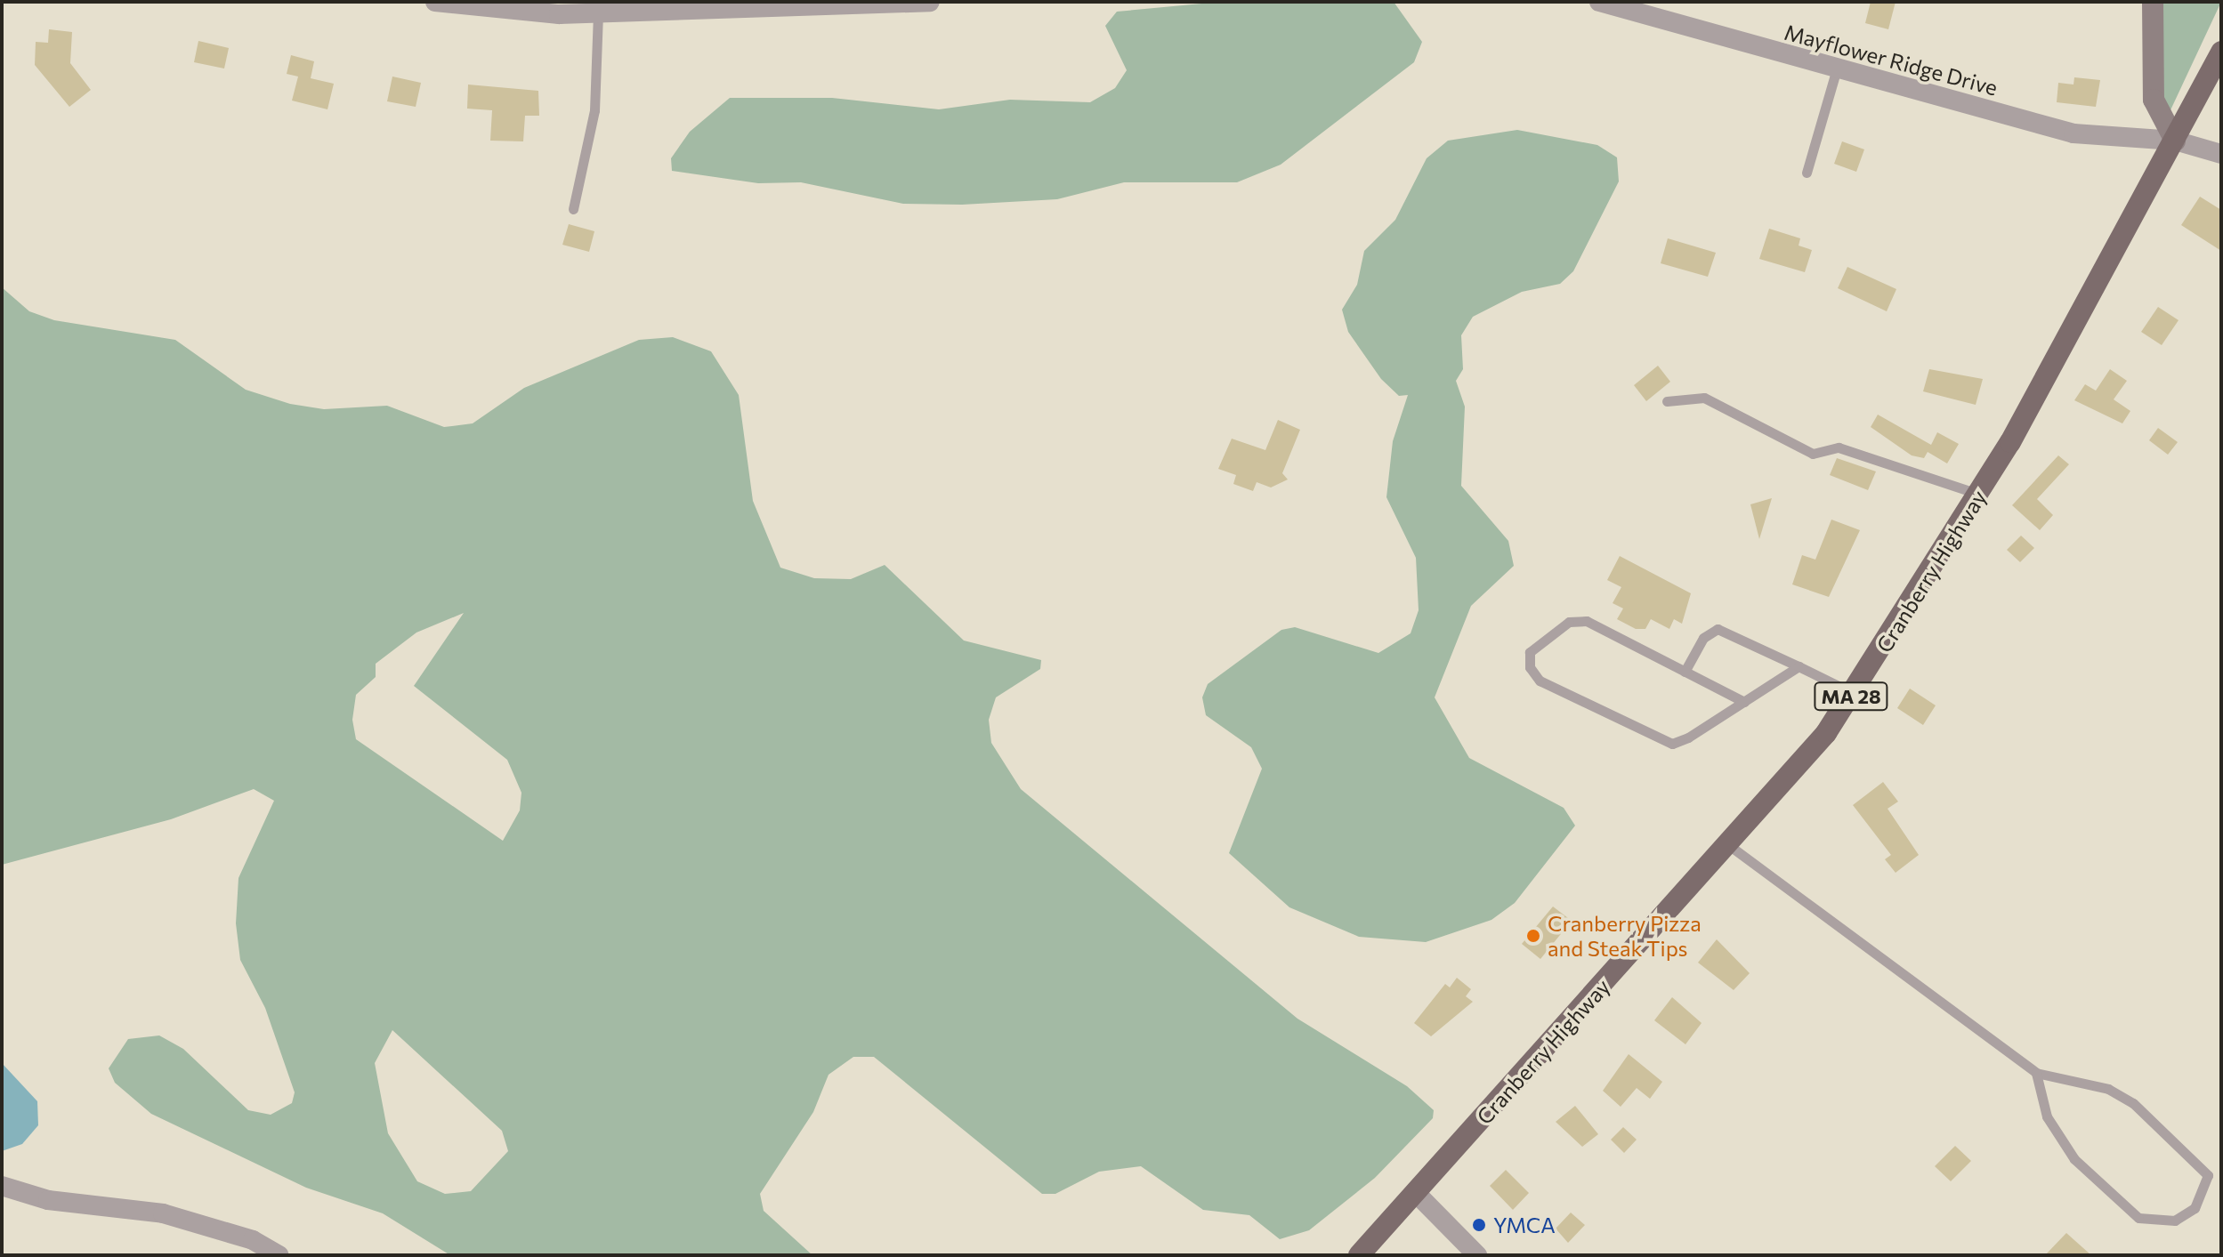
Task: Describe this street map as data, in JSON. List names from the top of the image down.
{
  "streets": {
    "main road": ["Cranberry Highway", "MA 28"],
    "street": ["Mayflower Ridge Drive"]
  },
  "crossings": [
    ["Mayflower Ridge Drive", "Cranberry Highway"]
  ],
  "places": ["Cranberry Pizza and Steak Tips", "YMCA"]
}
